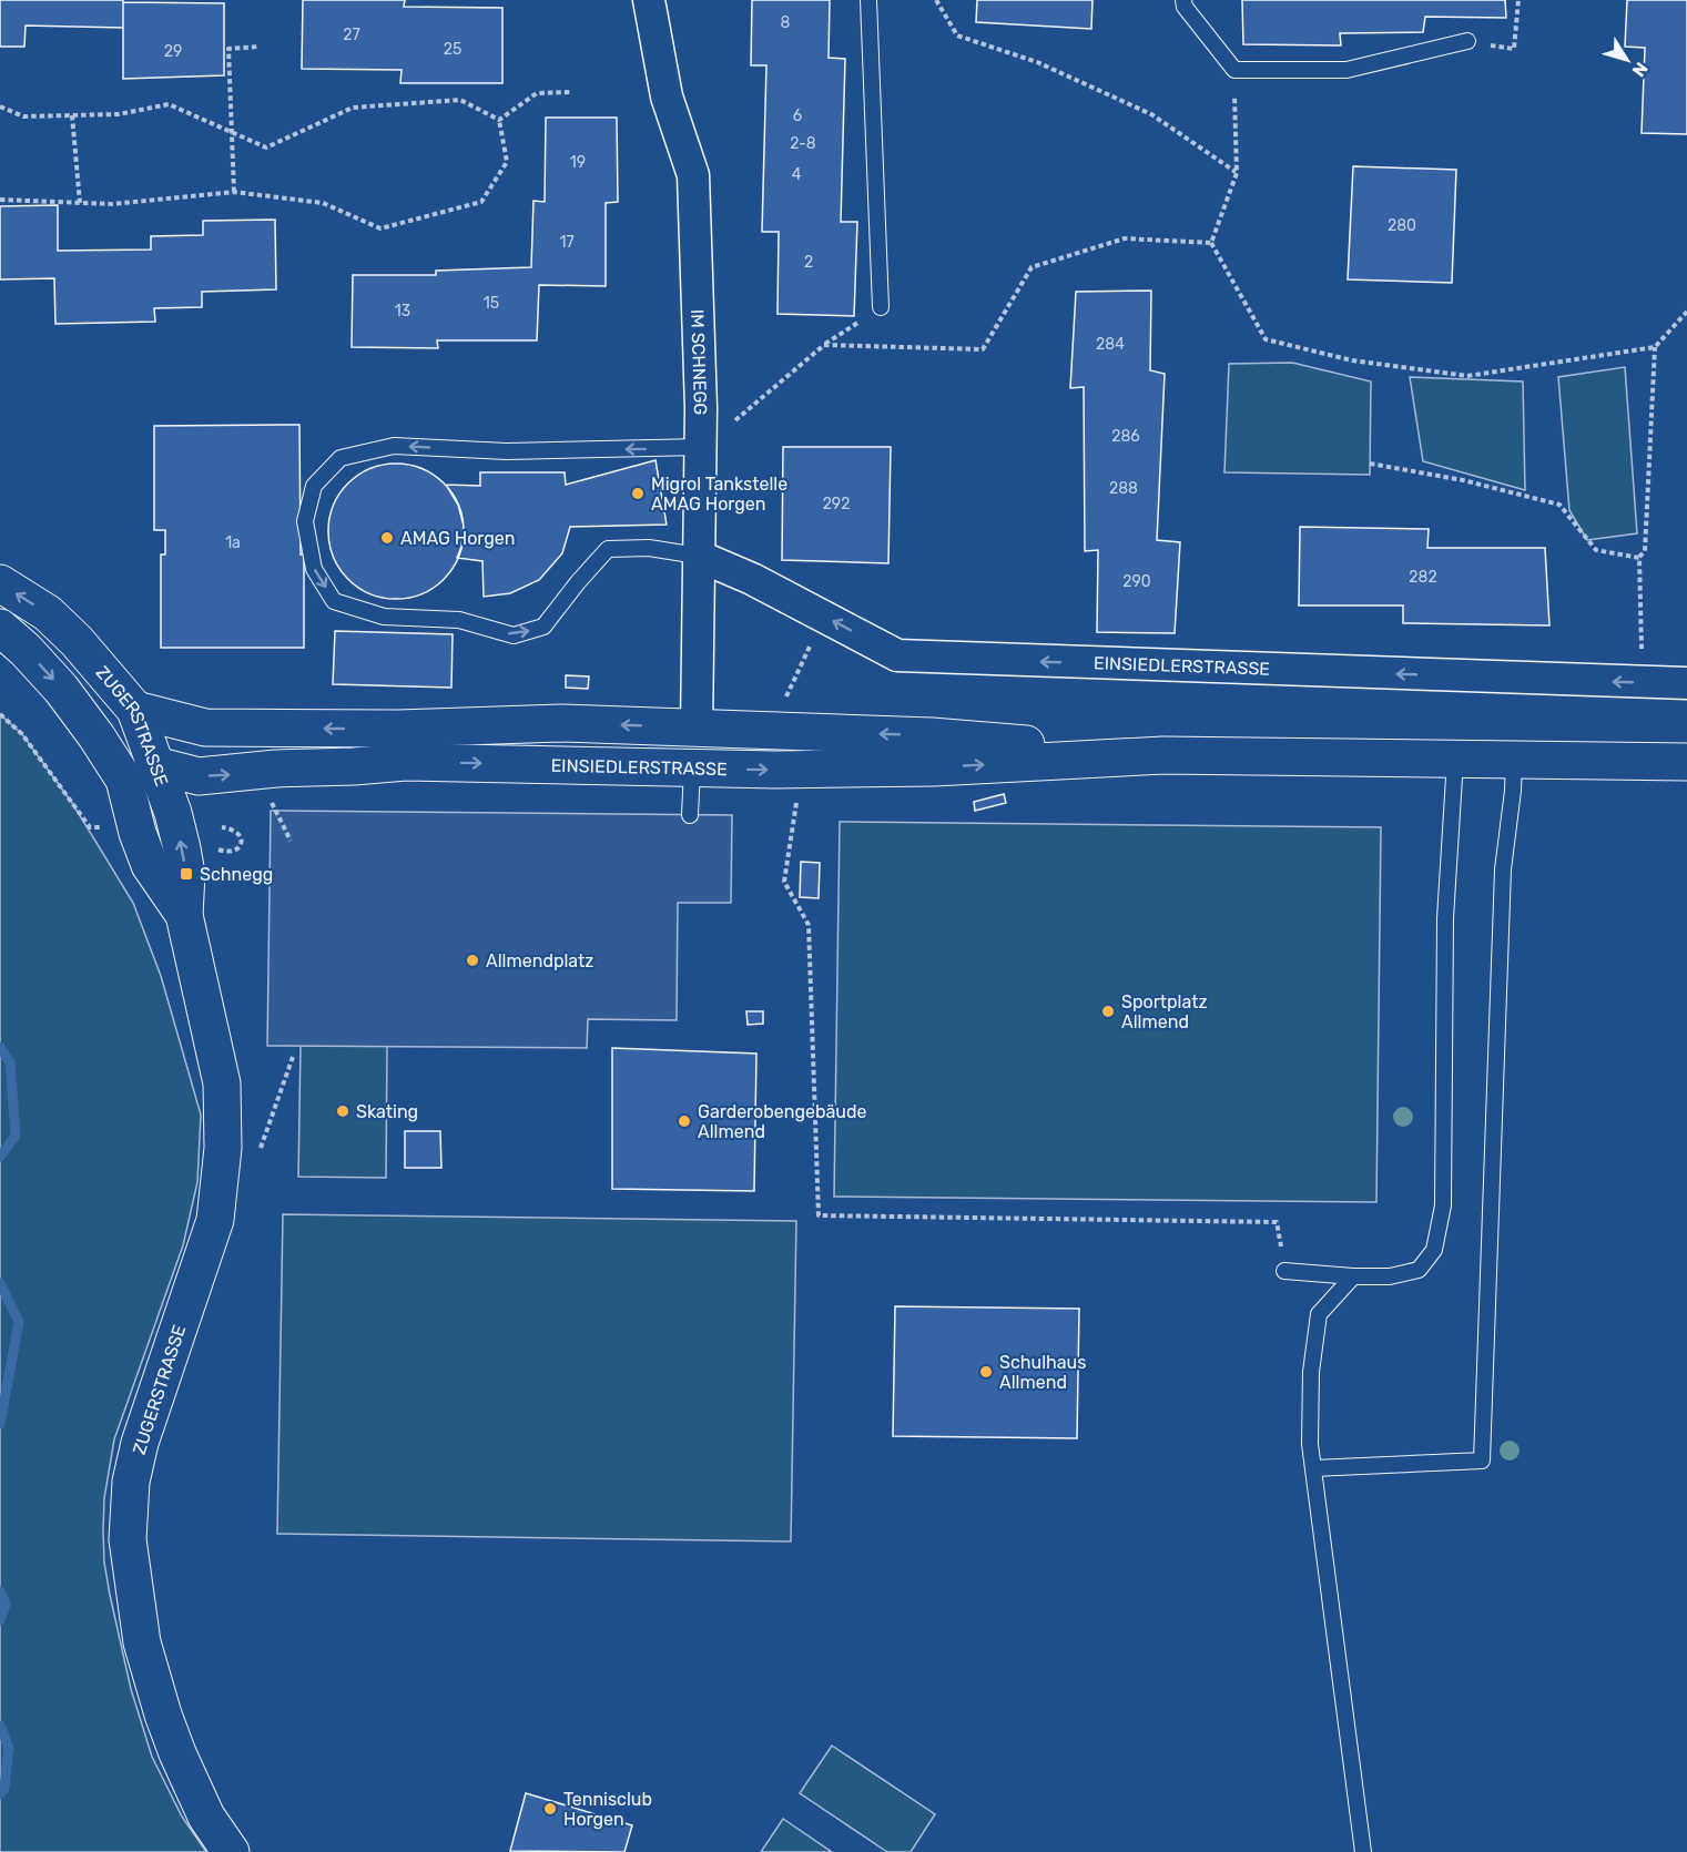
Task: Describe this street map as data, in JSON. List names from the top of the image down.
{
  "streets": {
    "main road": ["EINSIEDLERSTRASSE", "ZUGERSTRASSE"],
    "street": ["IM SCHNEGG"]
  },
  "crossings": [
    ["IM SCHNEGG", "EINSIEDLERSTRASSE"],
    ["EINSIEDLERSTRASSE", "ZUGERSTRASSE"]
  ],
  "places": {
    "other": [
      "Migrol Tankstelle AMAG Horgen",
      "AMAG Horgen",
      "Allmendplatz",
      "Sportplatz Allmend",
      "Skating",
      "Garderobengebäude Allmend",
      "Schulhaus Allmend",
      "Tennisclub Horgen"
    ],
    "transit": ["Schnegg"]
  },
  "house_numbers": [
    "8",
    "27",
    "25",
    "29",
    "6",
    "2-8",
    "19",
    "4",
    "280",
    "17",
    "2",
    "15",
    "13",
    "284",
    "286",
    "288",
    "292",
    "1a",
    "282",
    "290"
  ],
  "north": "bottom right"
}
